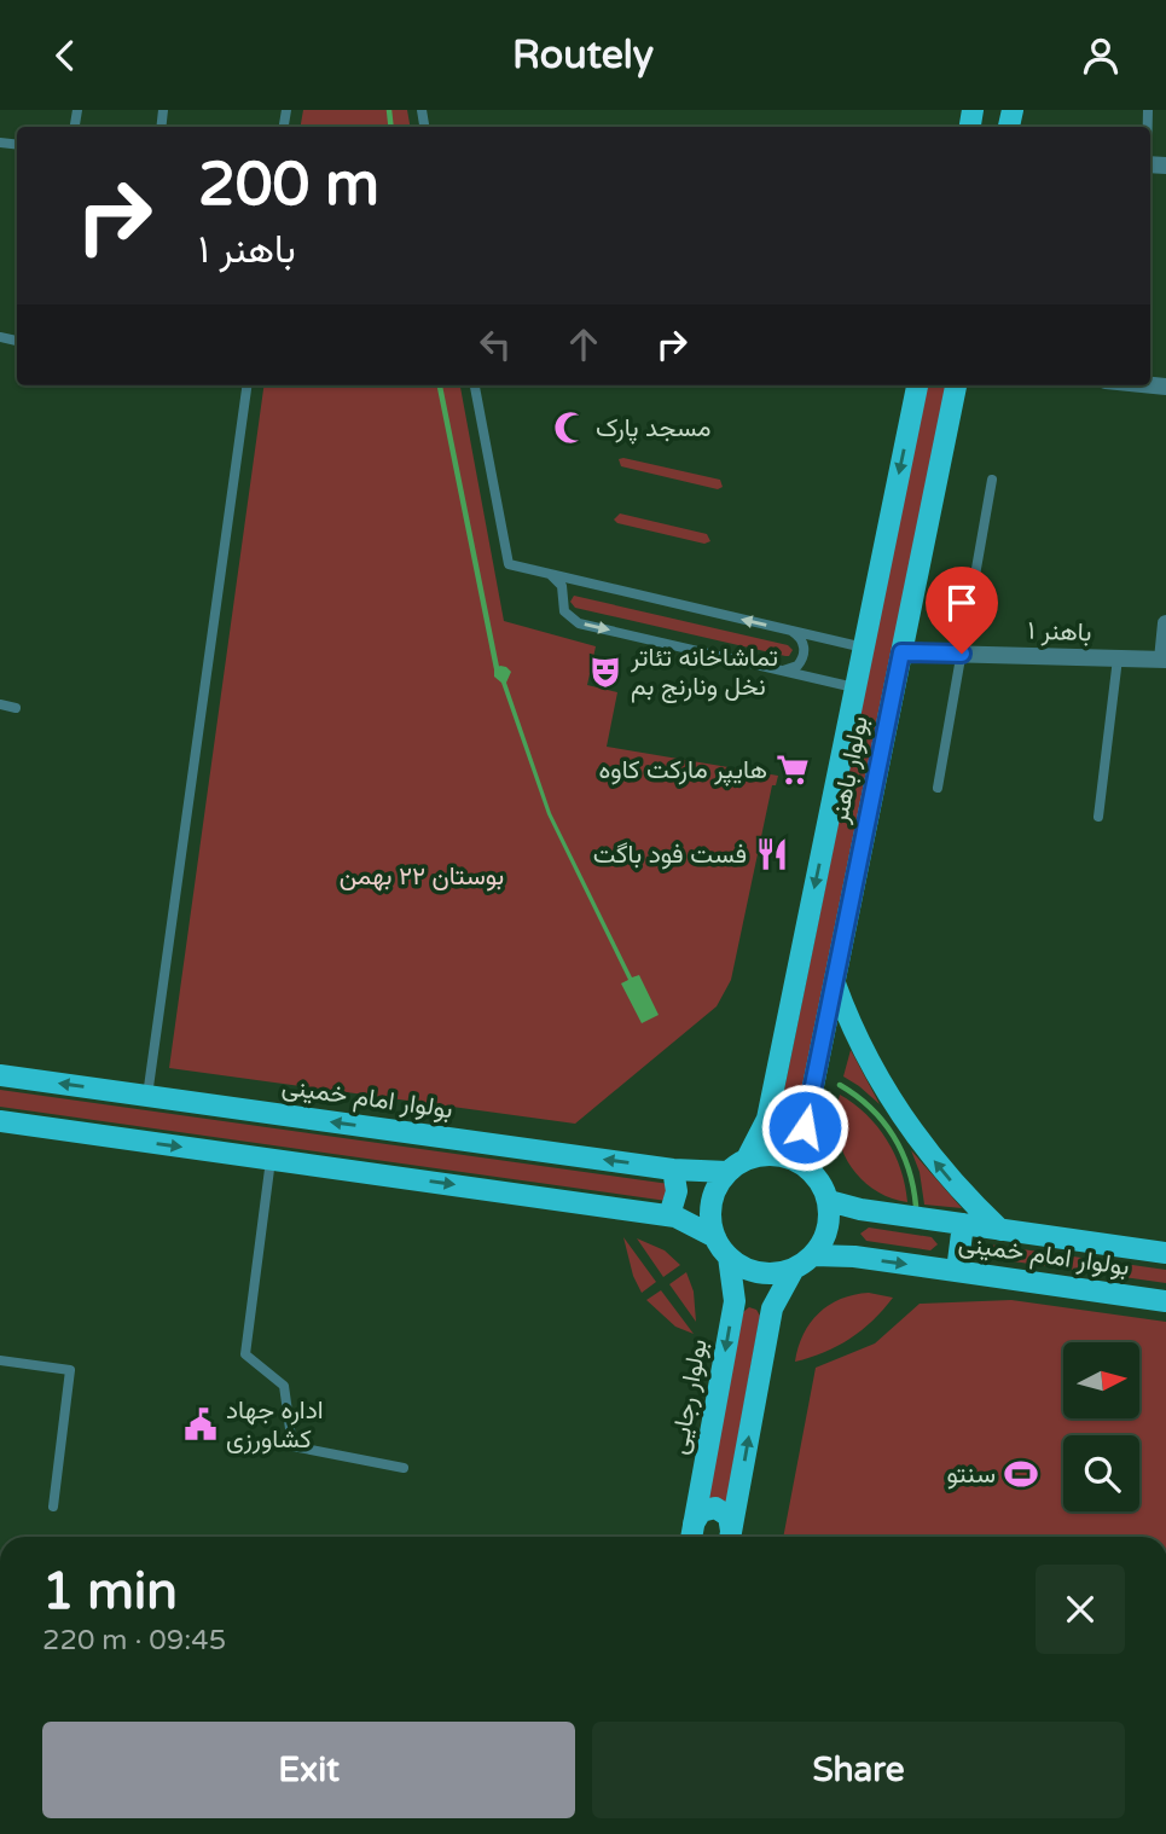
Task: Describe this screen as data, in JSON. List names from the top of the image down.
{
  "streets": {
    "main road": ["بولوار باهنر", "بولوار امام خمینی", "بولوار رجایی"],
    "street": ["باهنر ۱"]
  },
  "crossings": [
    ["باهنر ۱", "بولوار باهنر"],
    ["بولوار باهنر", "بولوار امام خمینی"],
    ["بولوار باهنر", "بولوار رجایی"],
    ["بولوار امام خمینی", "بولوار رجایی"]
  ],
  "parks": ["بوستان ۲۲ بهمن"],
  "places": {
    "mosque": ["مسجد پارک"],
    "theatre": ["تماشاخانه تئاتر نخل ونارنج بم"],
    "supermarket": ["هایپر مارکت کاوه"],
    "restaurant": ["فست فود باگت"],
    "public building": ["اداره جهاد کشاورزی"],
    "sports": ["سنتو"]
  },
  "north": "right",
  "page": {
    "header": "Routely",
    "turn": ["200 m", "باهنر ۱"],
    "heading": ["1 min", "220 m · 09:45"],
    "buttons": ["Exit", "Share"]
  }
}
